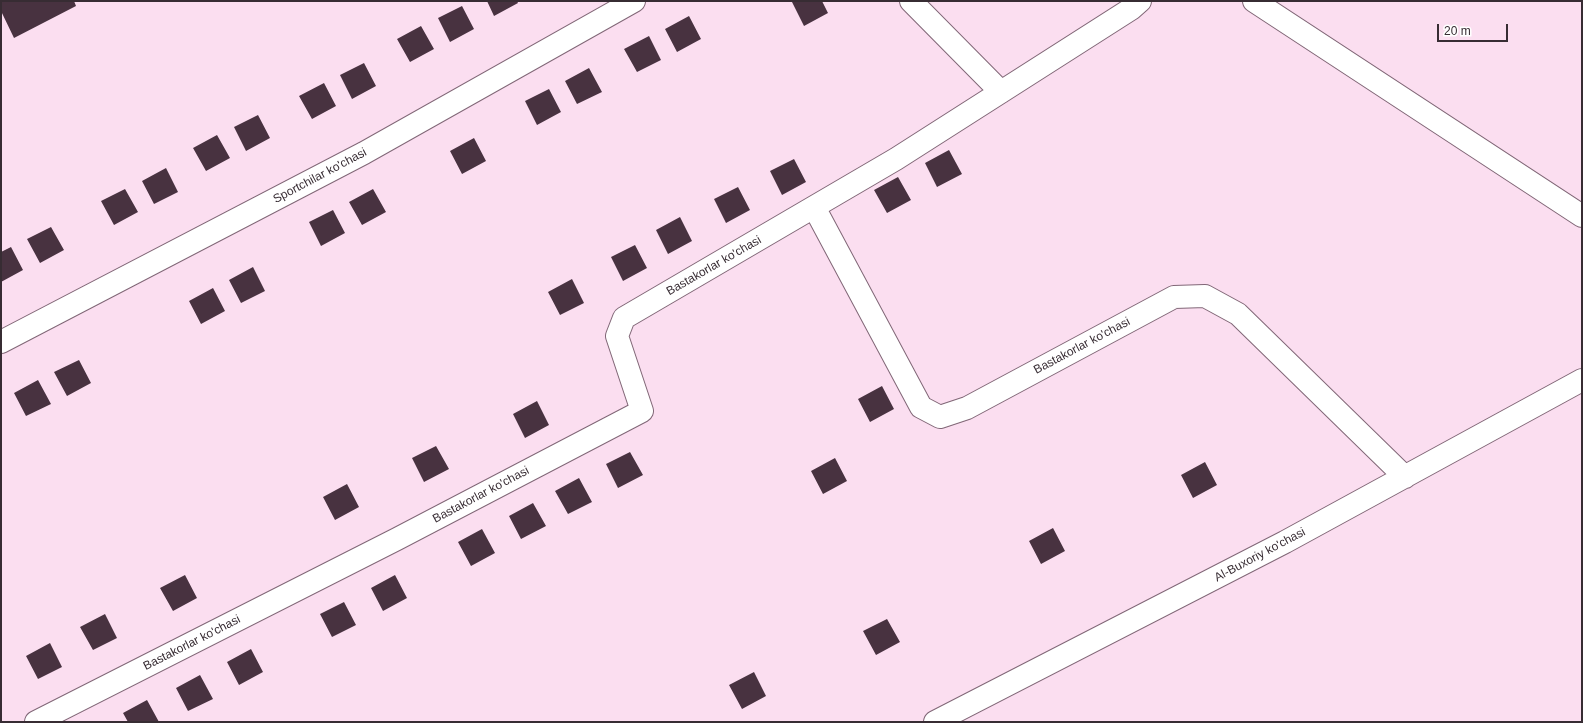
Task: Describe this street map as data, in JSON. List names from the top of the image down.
{
  "streets": {
    "street": ["Sportchilar ko'chasi", "Bastakorlar ko'chasi", "Al-Buxoriy ko'chasi"]
  },
  "crossings": [
    ["Bastakorlar ko'chasi", "Al-Buxoriy ko'chasi"]
  ],
  "scale_bar": "20 m"
}
